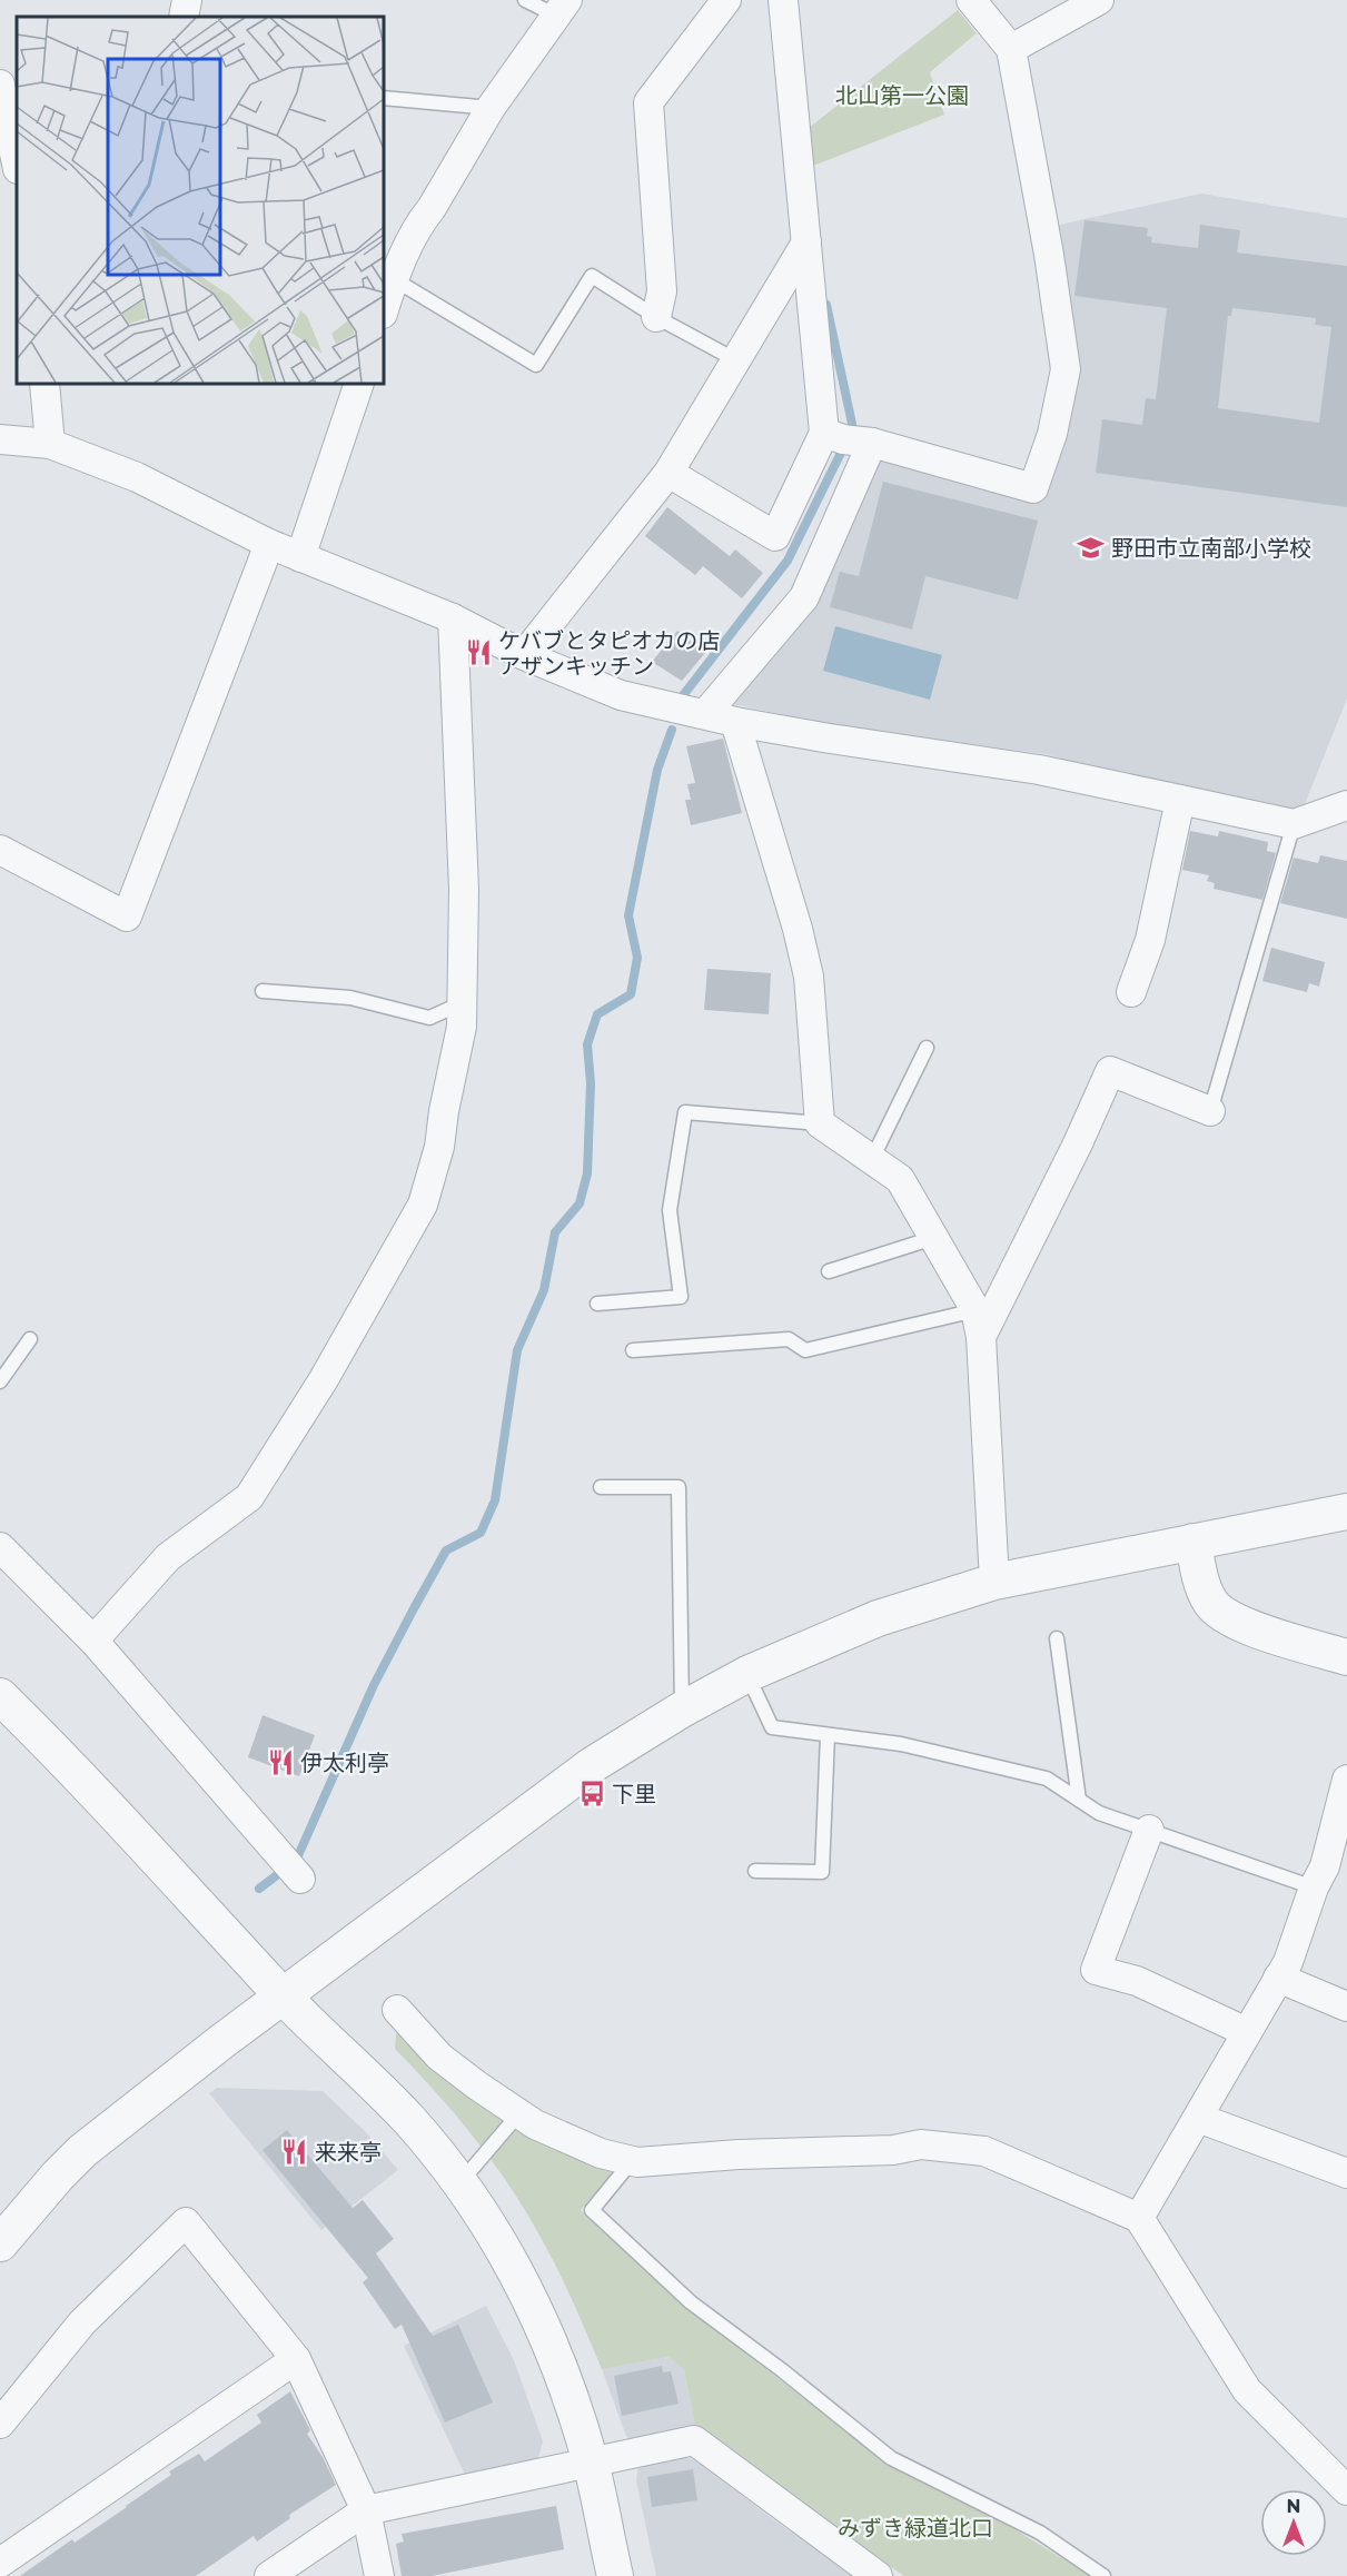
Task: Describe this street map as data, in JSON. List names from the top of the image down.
{
  "parks": ["北山第一公園", "みずき緑道北口"],
  "places": {
    "school or university": ["野田市立南部小学校"],
    "restaurant": ["ケバブとタピオカの店 アザンキッチン", "伊太利亭", "来来亭"],
    "bus stop": ["下里"]
  },
  "north": "top"
}
